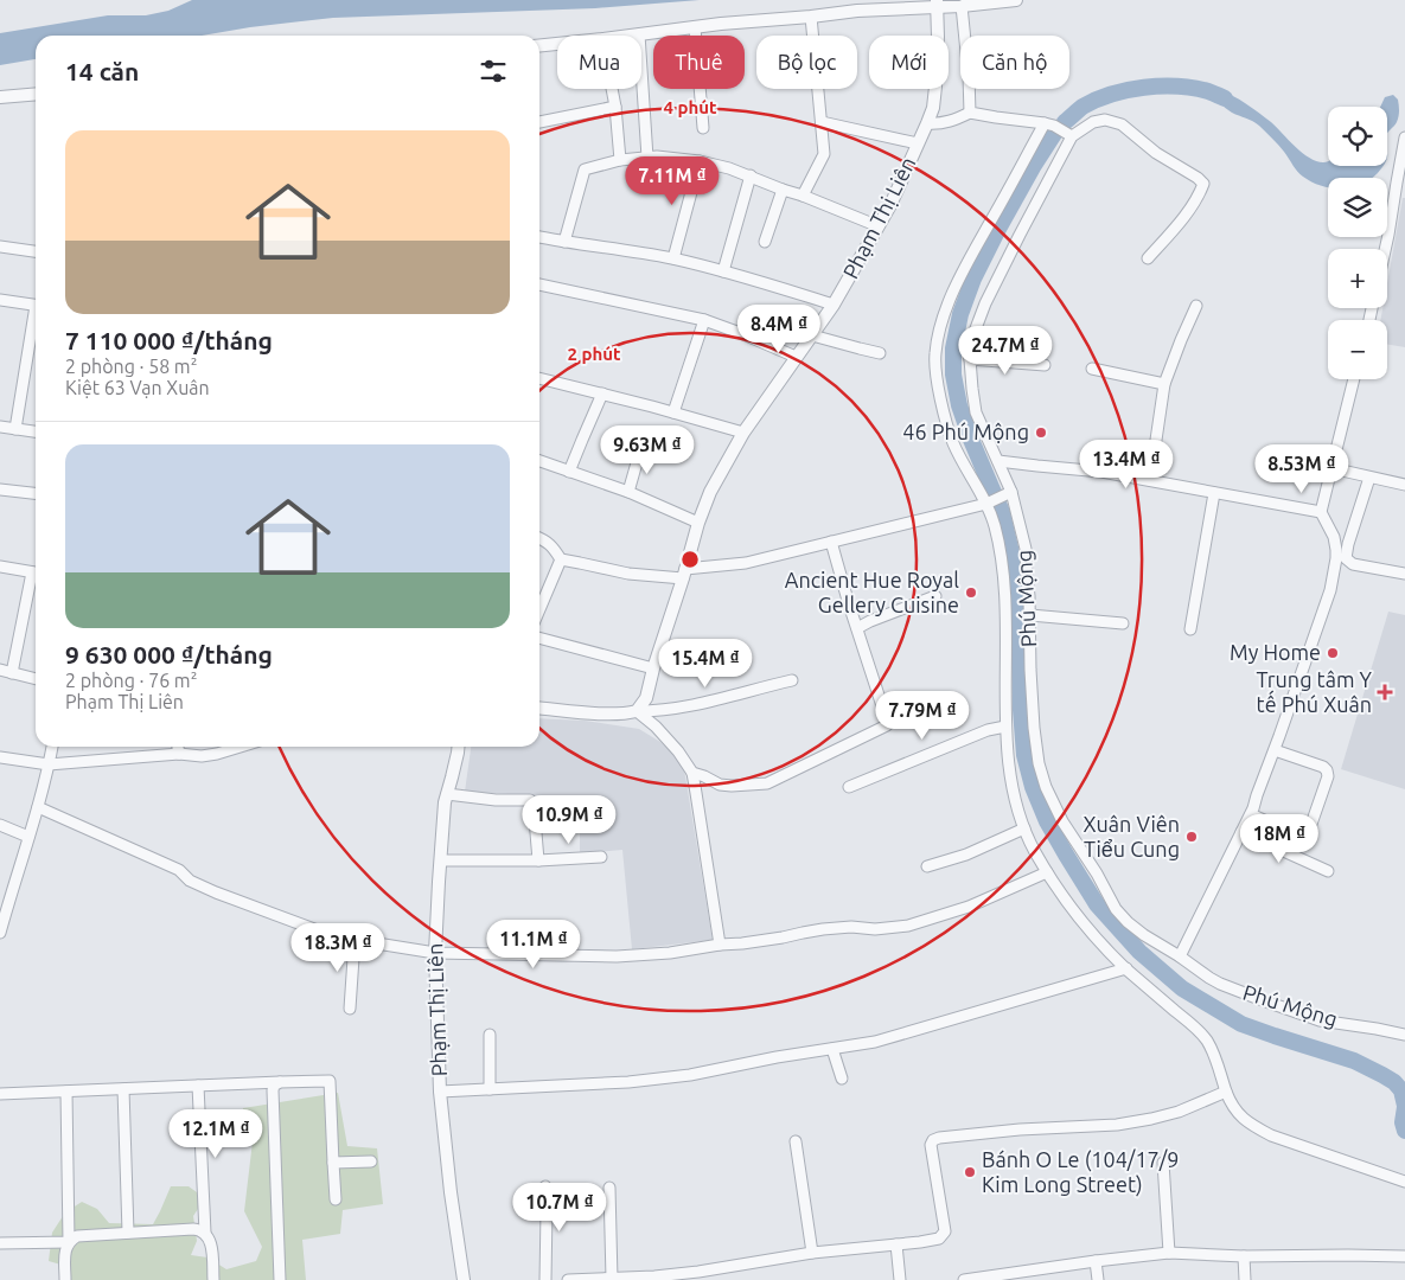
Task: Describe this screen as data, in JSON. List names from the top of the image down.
{
  "streets": {
    "street": ["Phạm Thị Liên", "Phú Mộng"]
  },
  "places": {
    "other": [
      "46 Phú Mộng",
      "Ancient Hue Royal Gellery Cuisine",
      "My Home",
      "Xuân Viên Tiểu Cung",
      "Bánh O Le (104/17/9 Kim Long Street)"
    ],
    "health": ["Trung tâm Y tế Phú Xuân"]
  },
  "page": {
    "chip": [
      "Mua",
      "Thuê",
      "Bộ lọc",
      "Mới",
      "Căn hộ"
    ],
    "heading": "14 căn",
    "map_buttons": ["+", "−"],
    "list": [
      {
        "name": "7 110 000 ₫/tháng",
        "note": "2 phòng · 58 m² · Kiệt 63 Vạn Xuân"
      },
      {
        "name": "9 630 000 ₫/tháng",
        "note": "2 phòng · 76 m² · Phạm Thị Liên"
      }
    ],
    "price": [
      "7.11M ₫",
      "8.4M ₫",
      "24.7M ₫",
      "9.63M ₫",
      "13.4M ₫",
      "8.53M ₫",
      "15.4M ₫",
      "7.79M ₫",
      "10.9M ₫",
      "18M ₫",
      "11.1M ₫",
      "18.3M ₫",
      "12.1M ₫",
      "10.7M ₫"
    ]
  },
  "rings": ["4 phút", "2 phút"]
}
